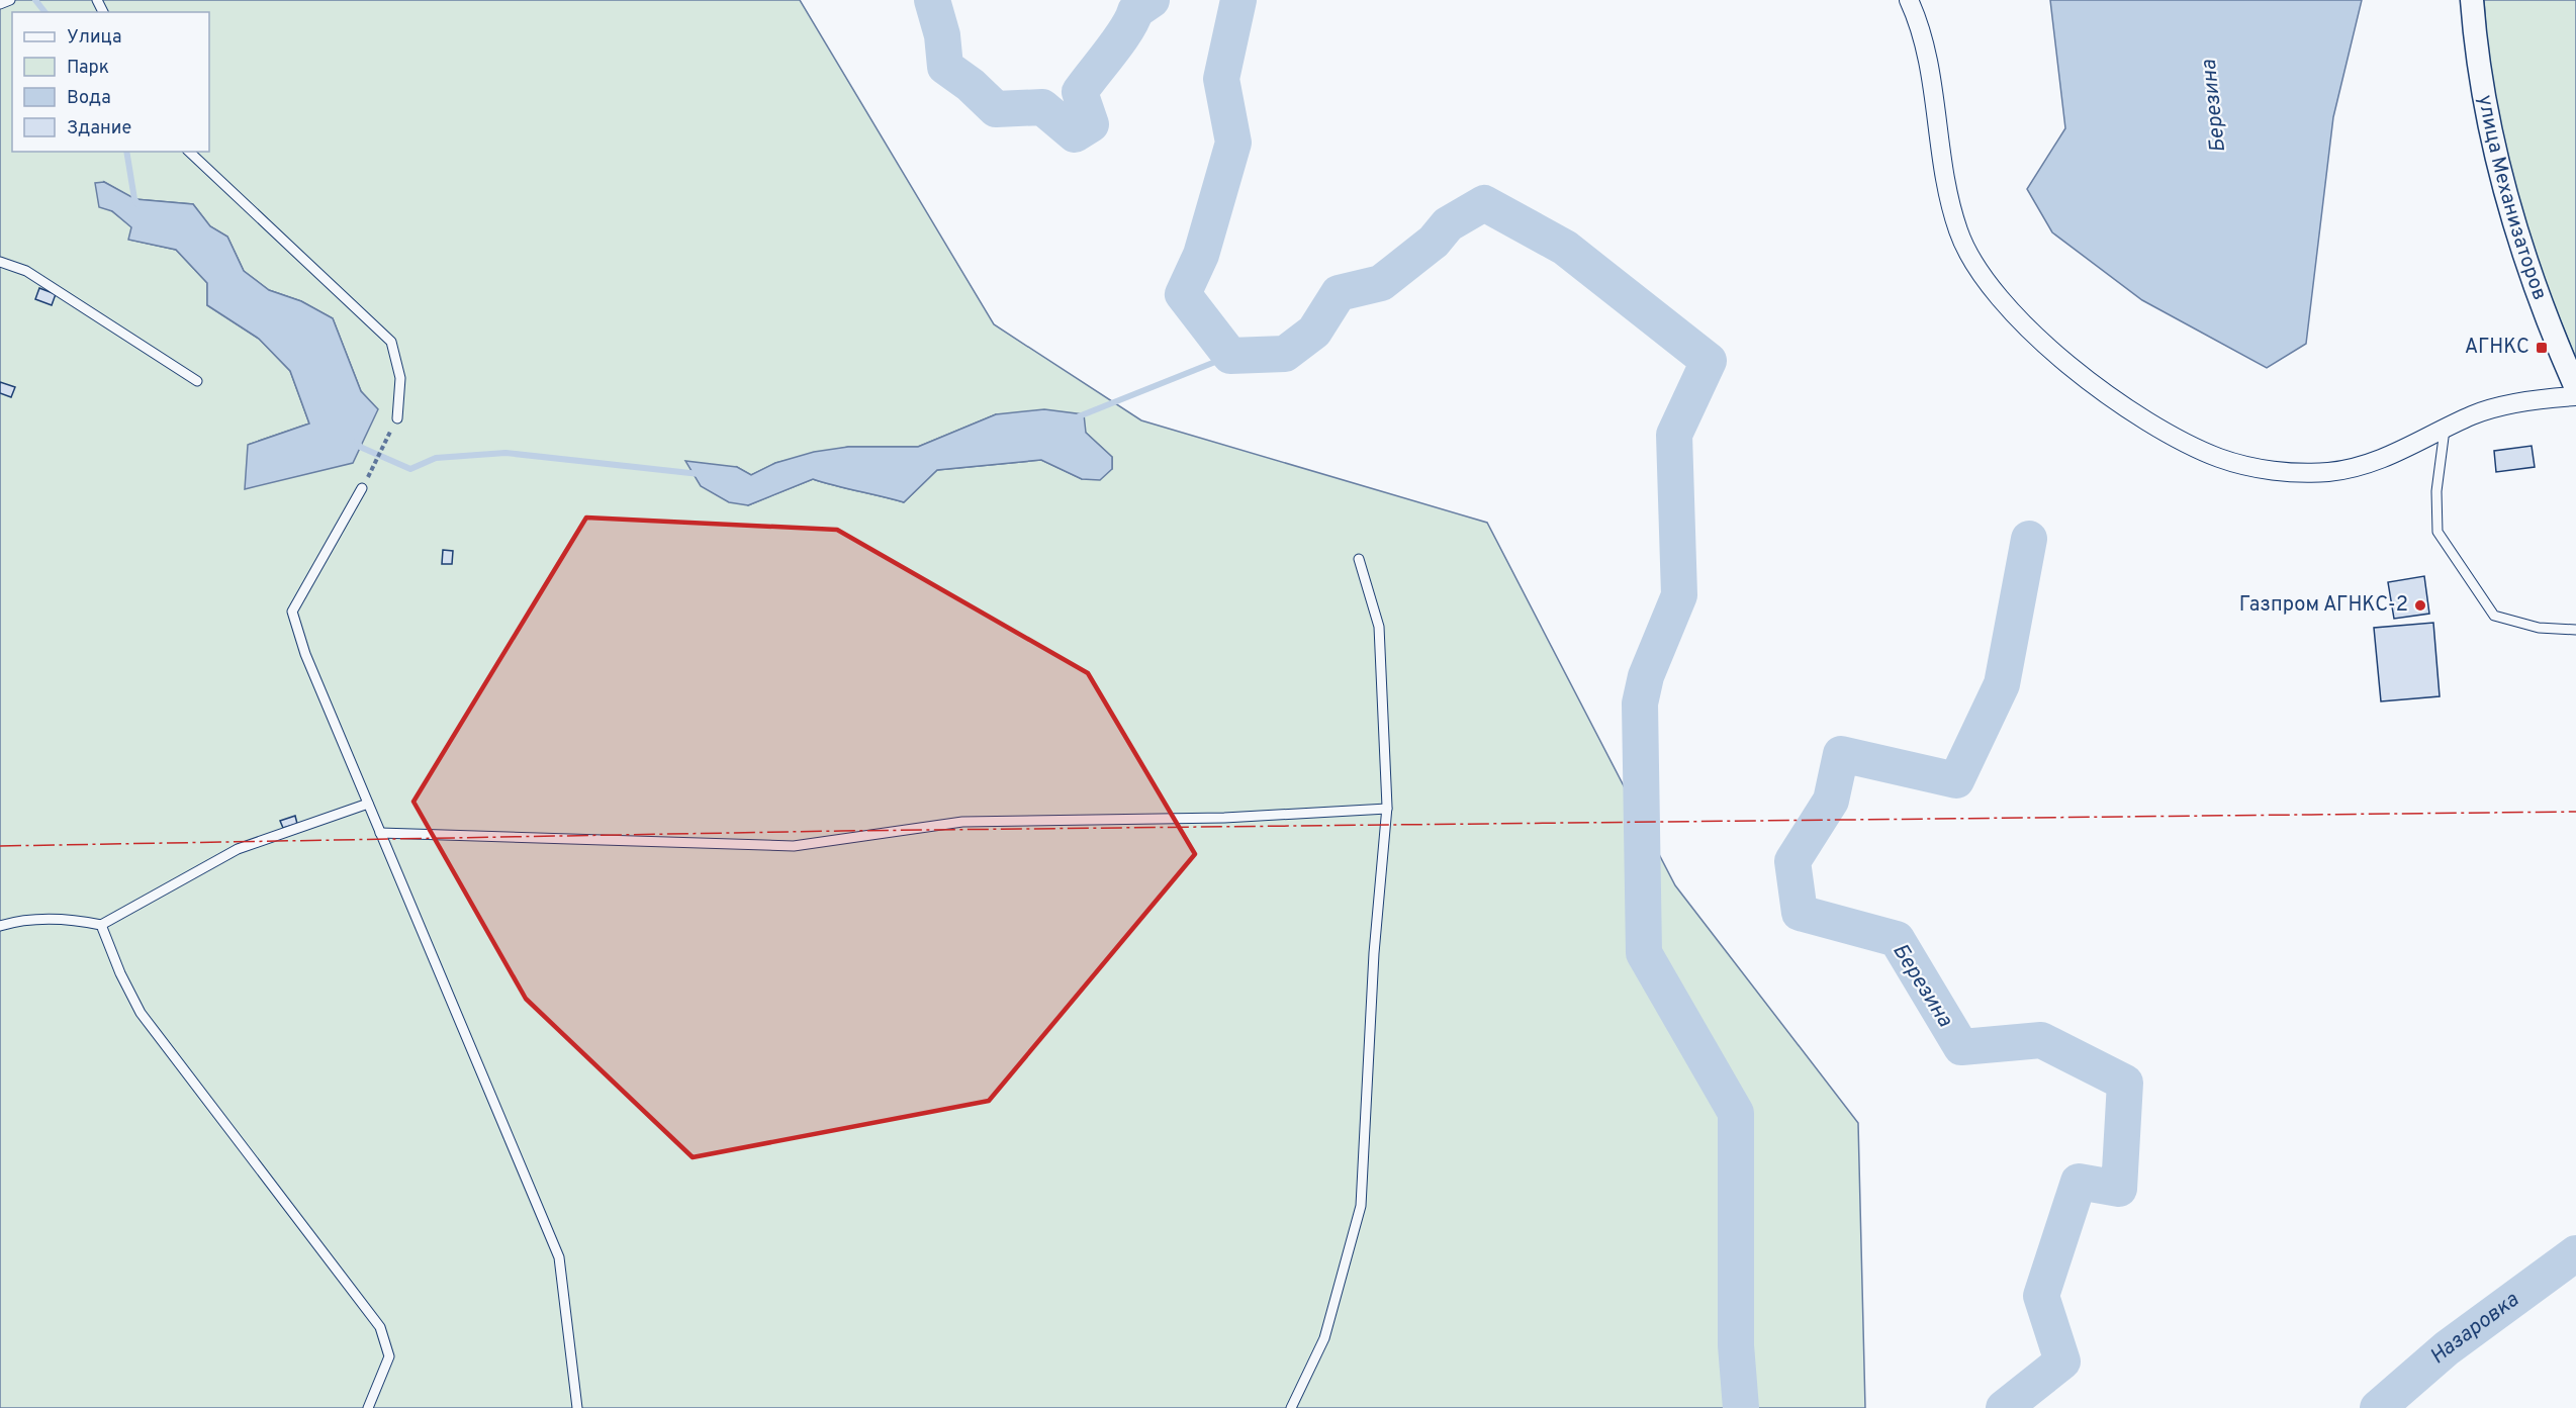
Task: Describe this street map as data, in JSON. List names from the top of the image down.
{
  "streets": {
    "street": ["улица Механизаторов"]
  },
  "water": ["Березина", "Назаровка"],
  "places": {
    "transit": ["АГНКС"],
    "other": ["Газпром АГНКС-2"]
  },
  "legend": [
    "Улица",
    "Парк",
    "Вода",
    "Здание"
  ]
}
